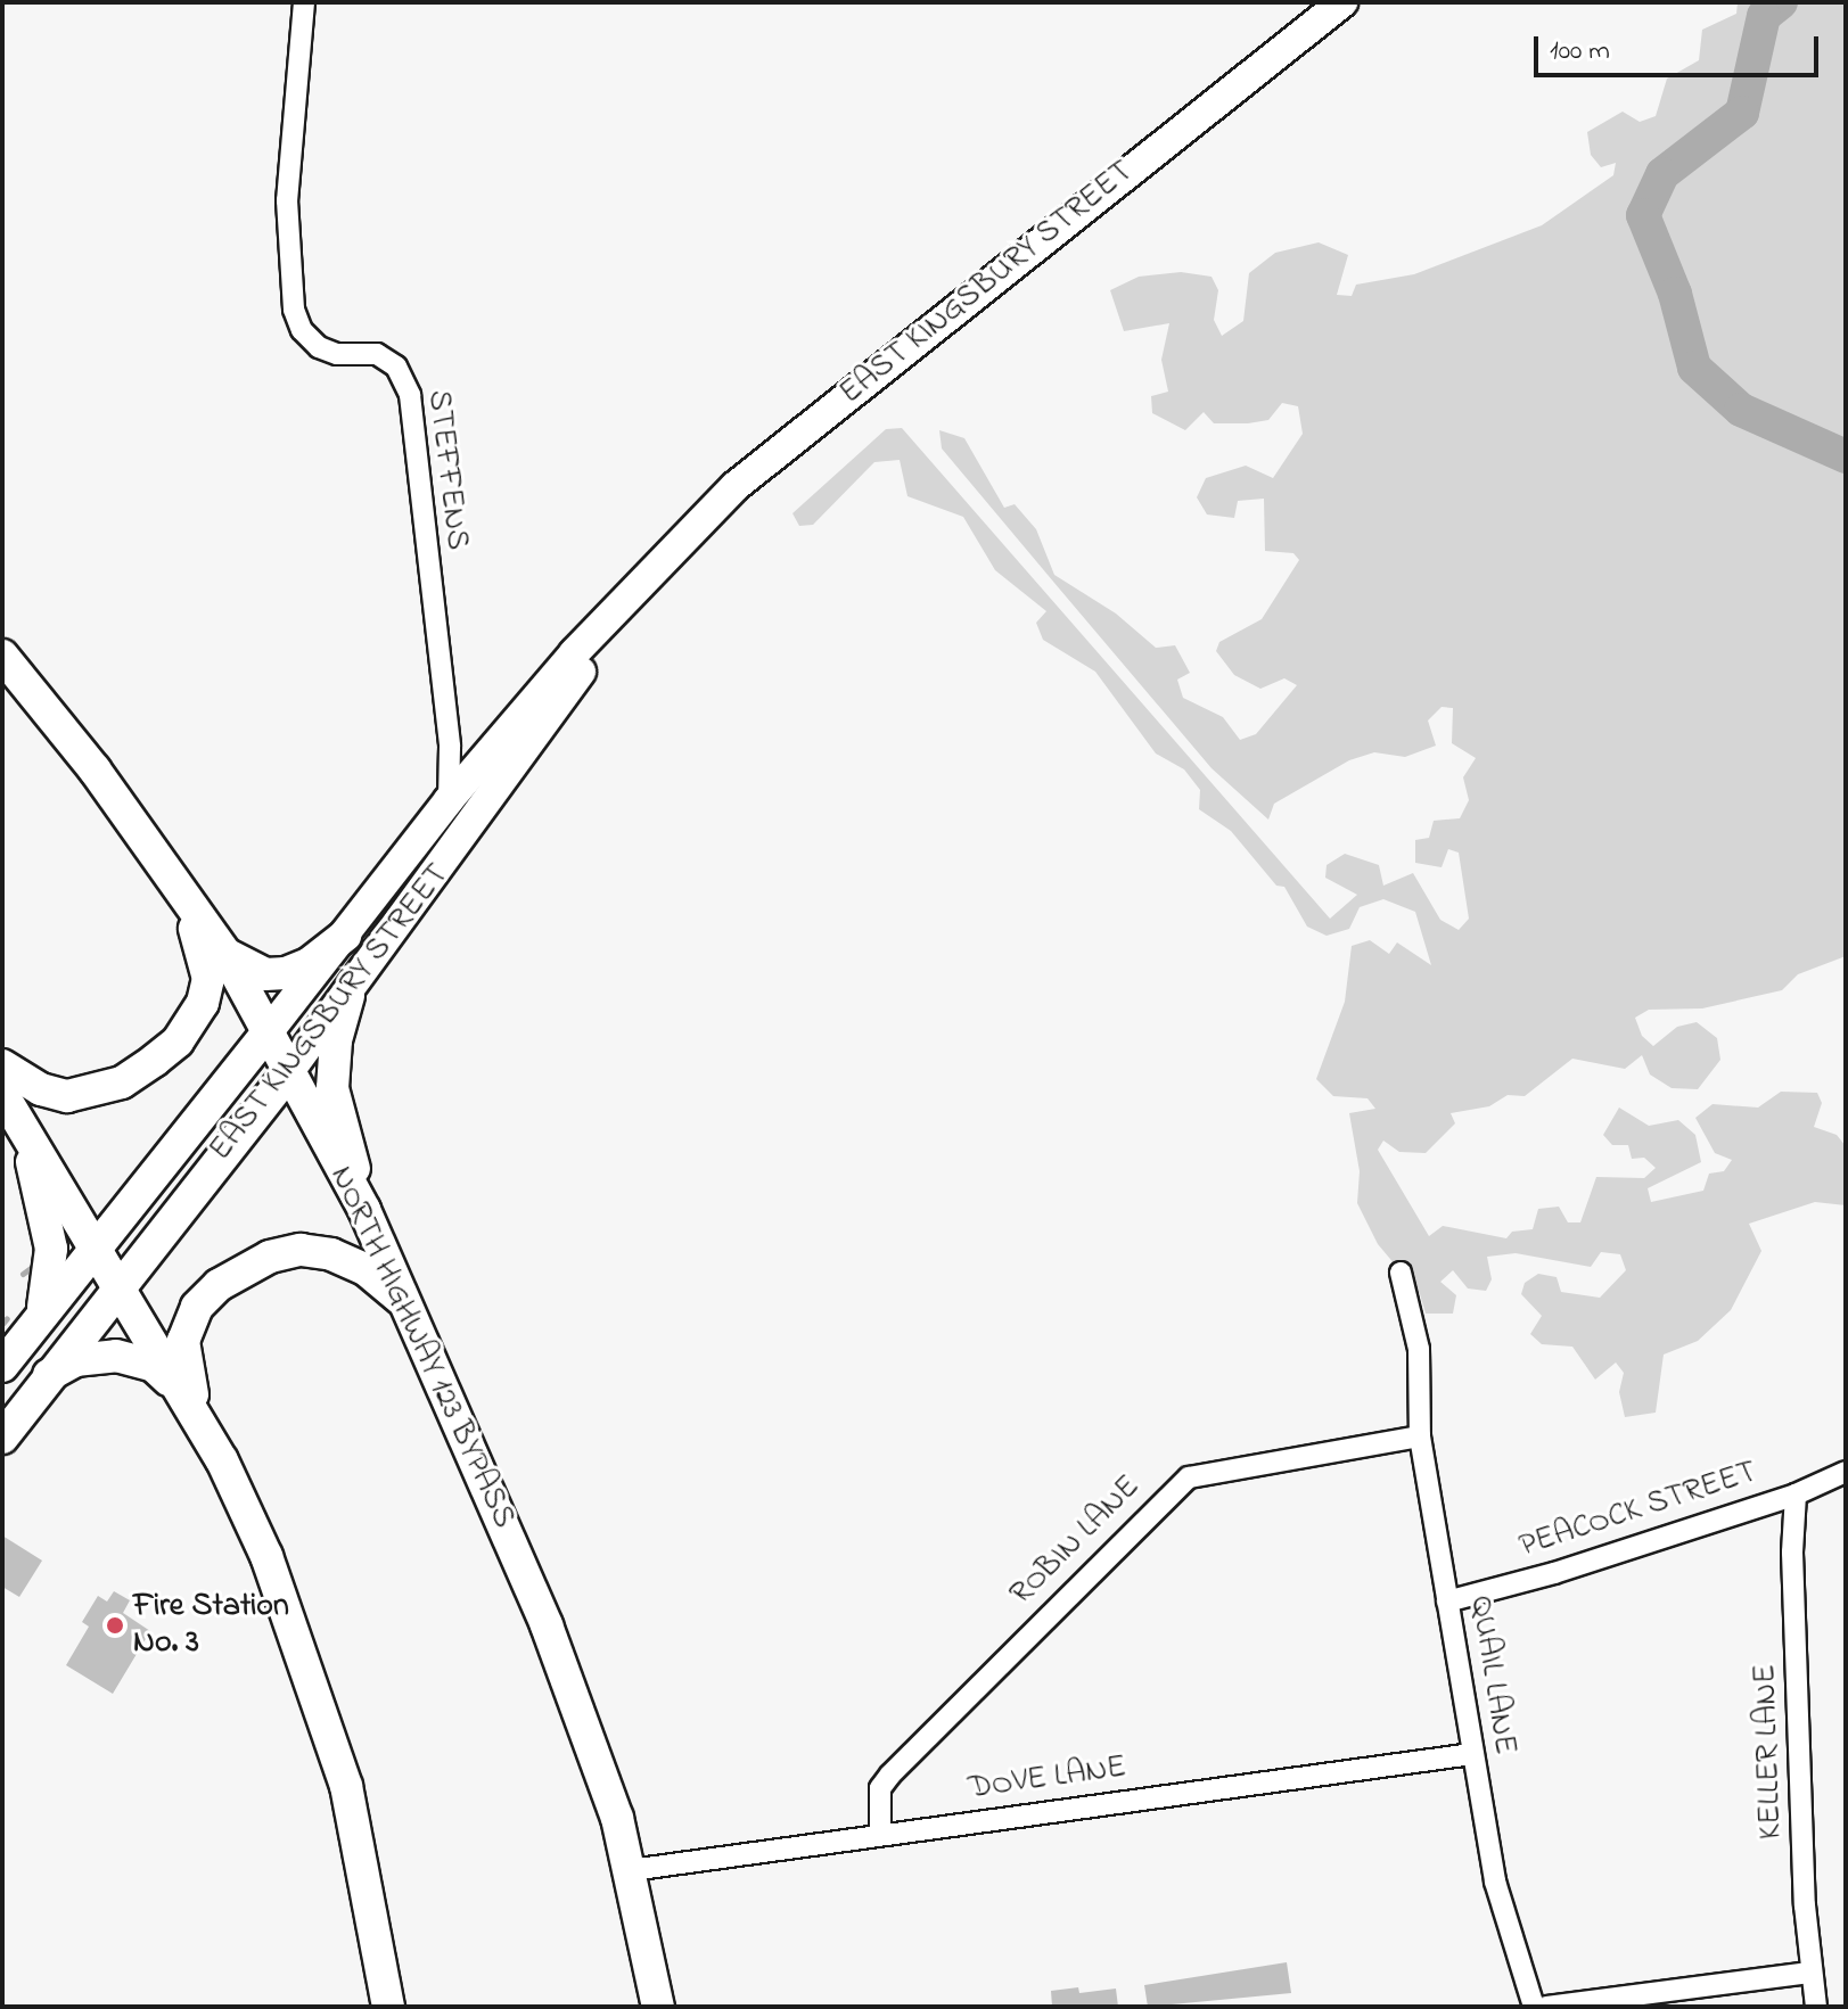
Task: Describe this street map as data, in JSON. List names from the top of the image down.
{
  "streets": {
    "main road": ["EAST KINGSBURY STREET", "NORTH HIGHWAY 123 BYPASS"],
    "street": [
      "STEFFENS",
      "PEACOCK STREET",
      "ROBIN LANE",
      "QUAIL LANE",
      "KELLER LANE",
      "DOVE LANE"
    ]
  },
  "crossings": [
    ["EAST KINGSBURY STREET", "STEFFENS"],
    ["EAST KINGSBURY STREET", "NORTH HIGHWAY 123 BYPASS"],
    ["NORTH HIGHWAY 123 BYPASS", "DOVE LANE"],
    ["PEACOCK STREET", "QUAIL LANE"],
    ["PEACOCK STREET", "KELLER LANE"],
    ["ROBIN LANE", "QUAIL LANE"],
    ["ROBIN LANE", "DOVE LANE"],
    ["QUAIL LANE", "DOVE LANE"]
  ],
  "places": ["Fire Station No. 3"],
  "scale_bar": "100 m"
}
